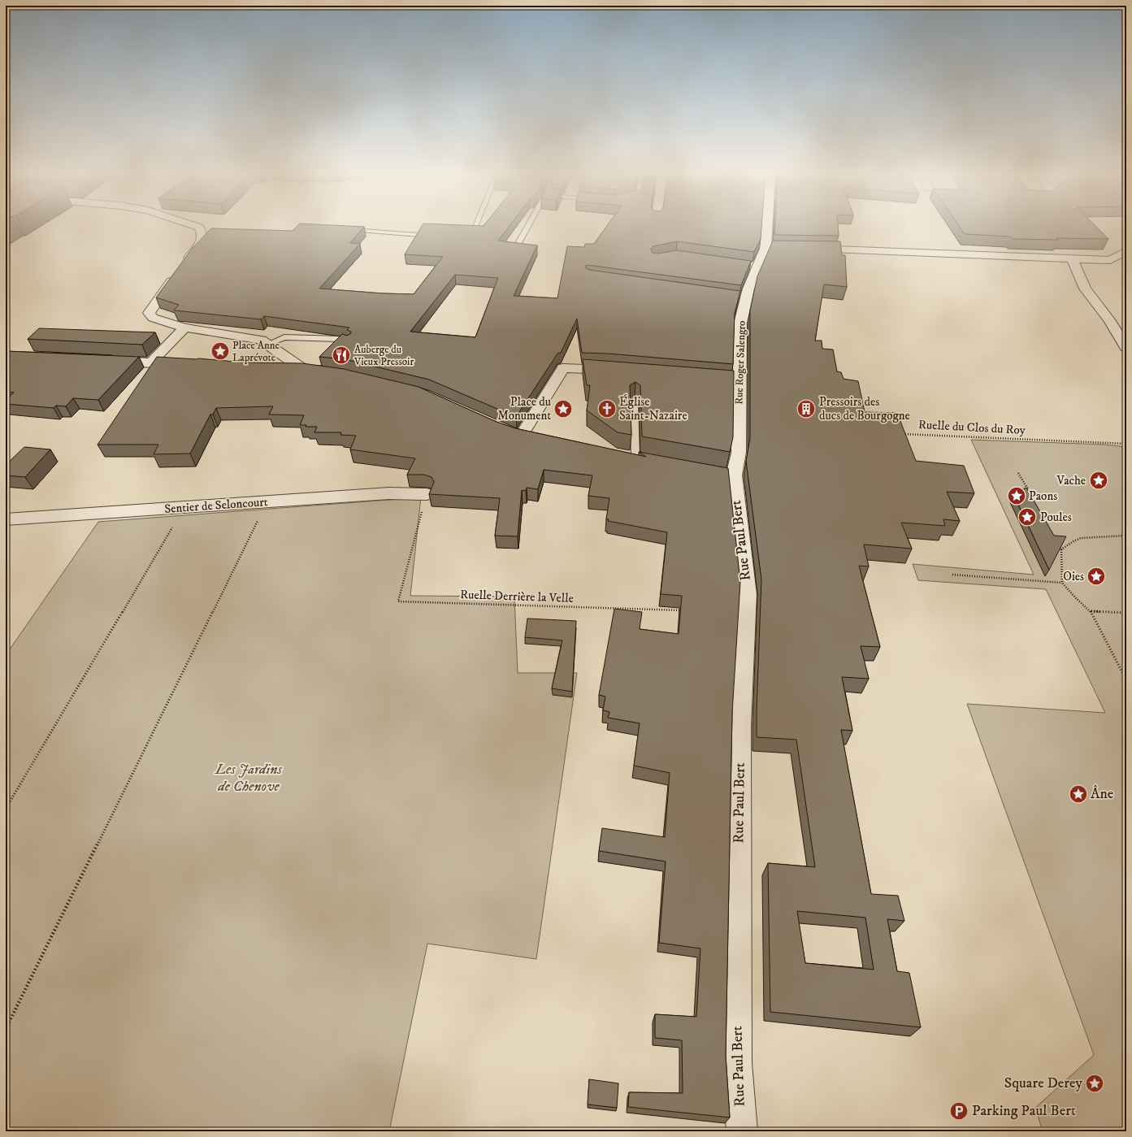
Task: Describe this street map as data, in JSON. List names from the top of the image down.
{
  "streets": {
    "street": ["Rue Roger Salengro", "Sentier de Seloncourt", "Rue Paul Bert"],
    "path": ["Ruelle du Clos du Roy", "Ruelle Derrière la Velle"]
  },
  "crossings": [
    ["Rue Roger Salengro", "Rue Paul Bert"],
    ["Sentier de Seloncourt", "Ruelle Derrière la Velle"]
  ],
  "parks": ["Les Jardins de Chenove"],
  "places": {
    "place": [
      "Place Anne Laprévote",
      "Place du Monument",
      "Vache",
      "Paons",
      "Poules",
      "Oies",
      "Âne",
      "Square Derey"
    ],
    "restaurant": ["Auberge du Vieux Pressoir"],
    "church": ["Église Saint-Nazaire"],
    "building": ["Pressoirs des ducs de Bourgogne"],
    "parking": ["Parking Paul Bert"]
  }
}
